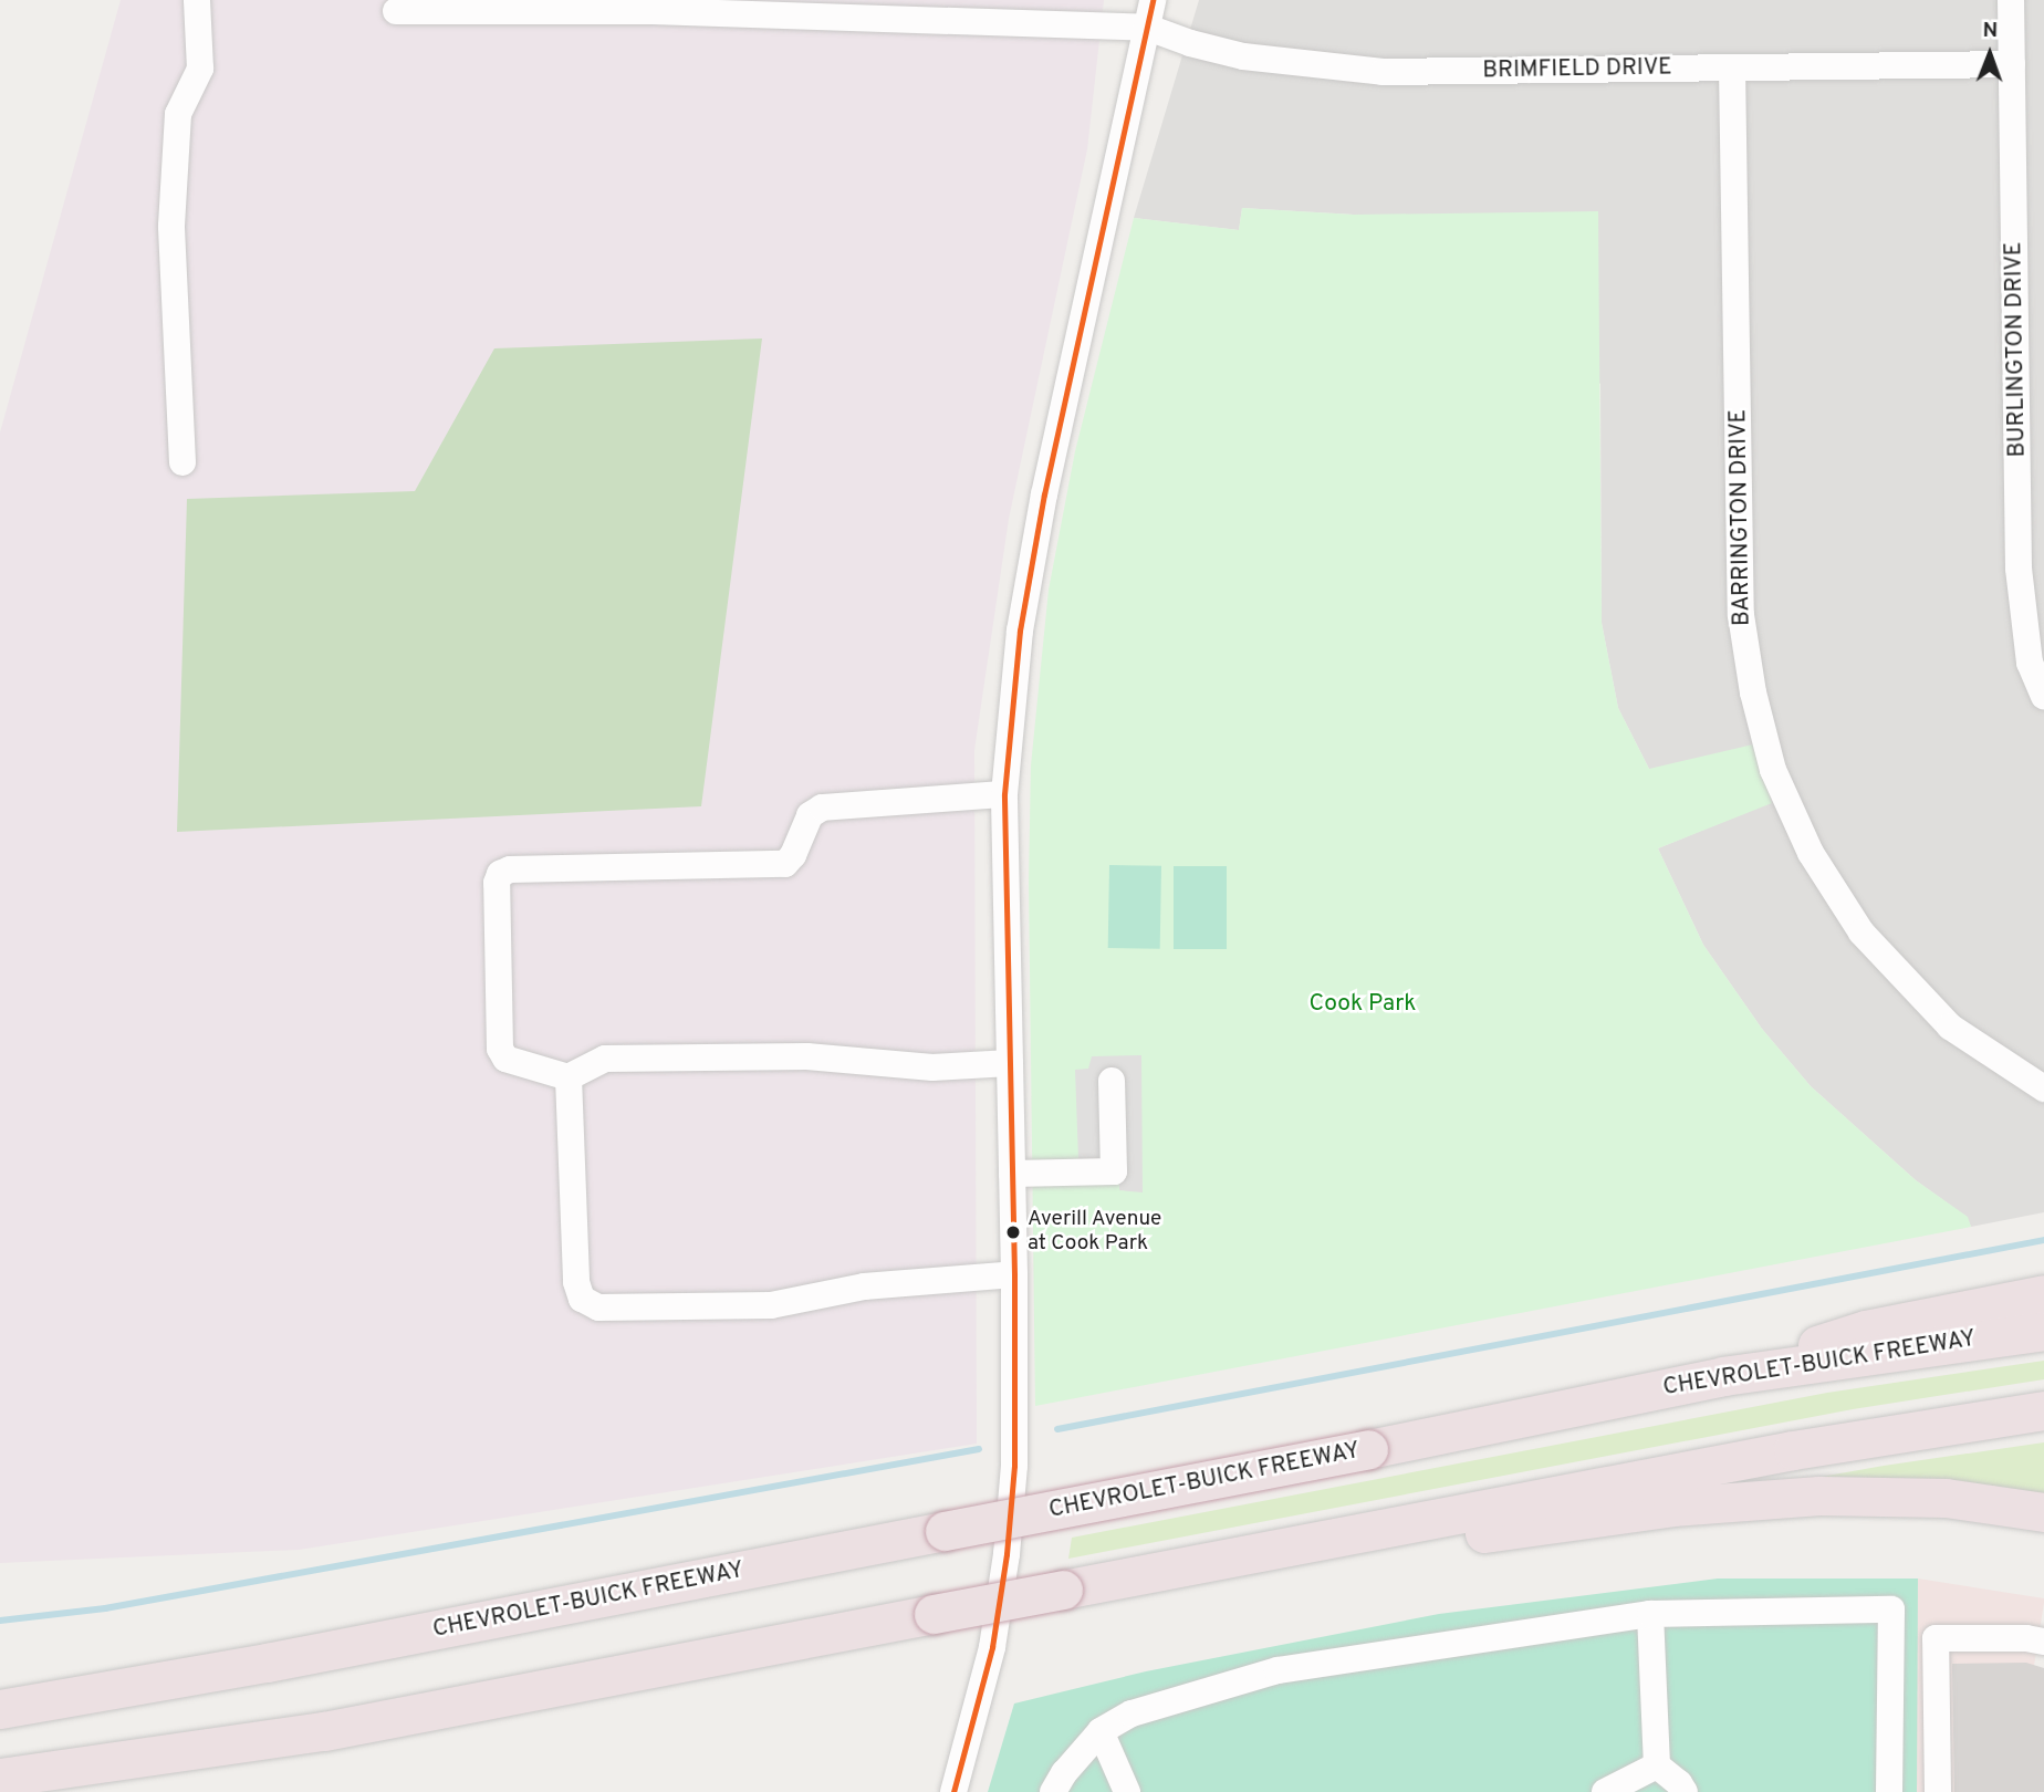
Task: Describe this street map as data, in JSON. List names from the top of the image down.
{
  "streets": {
    "highway": ["CHEVROLET-BUICK FREEWAY"],
    "street": ["BRIMFIELD DRIVE", "BURLINGTON DRIVE", "BARRINGTON DRIVE"]
  },
  "crossings": [
    ["BRIMFIELD DRIVE", "BURLINGTON DRIVE"],
    ["BRIMFIELD DRIVE", "BARRINGTON DRIVE"]
  ],
  "parks": ["Cook Park"],
  "places": ["Averill Avenue at Cook Park"],
  "north": "top"
}
